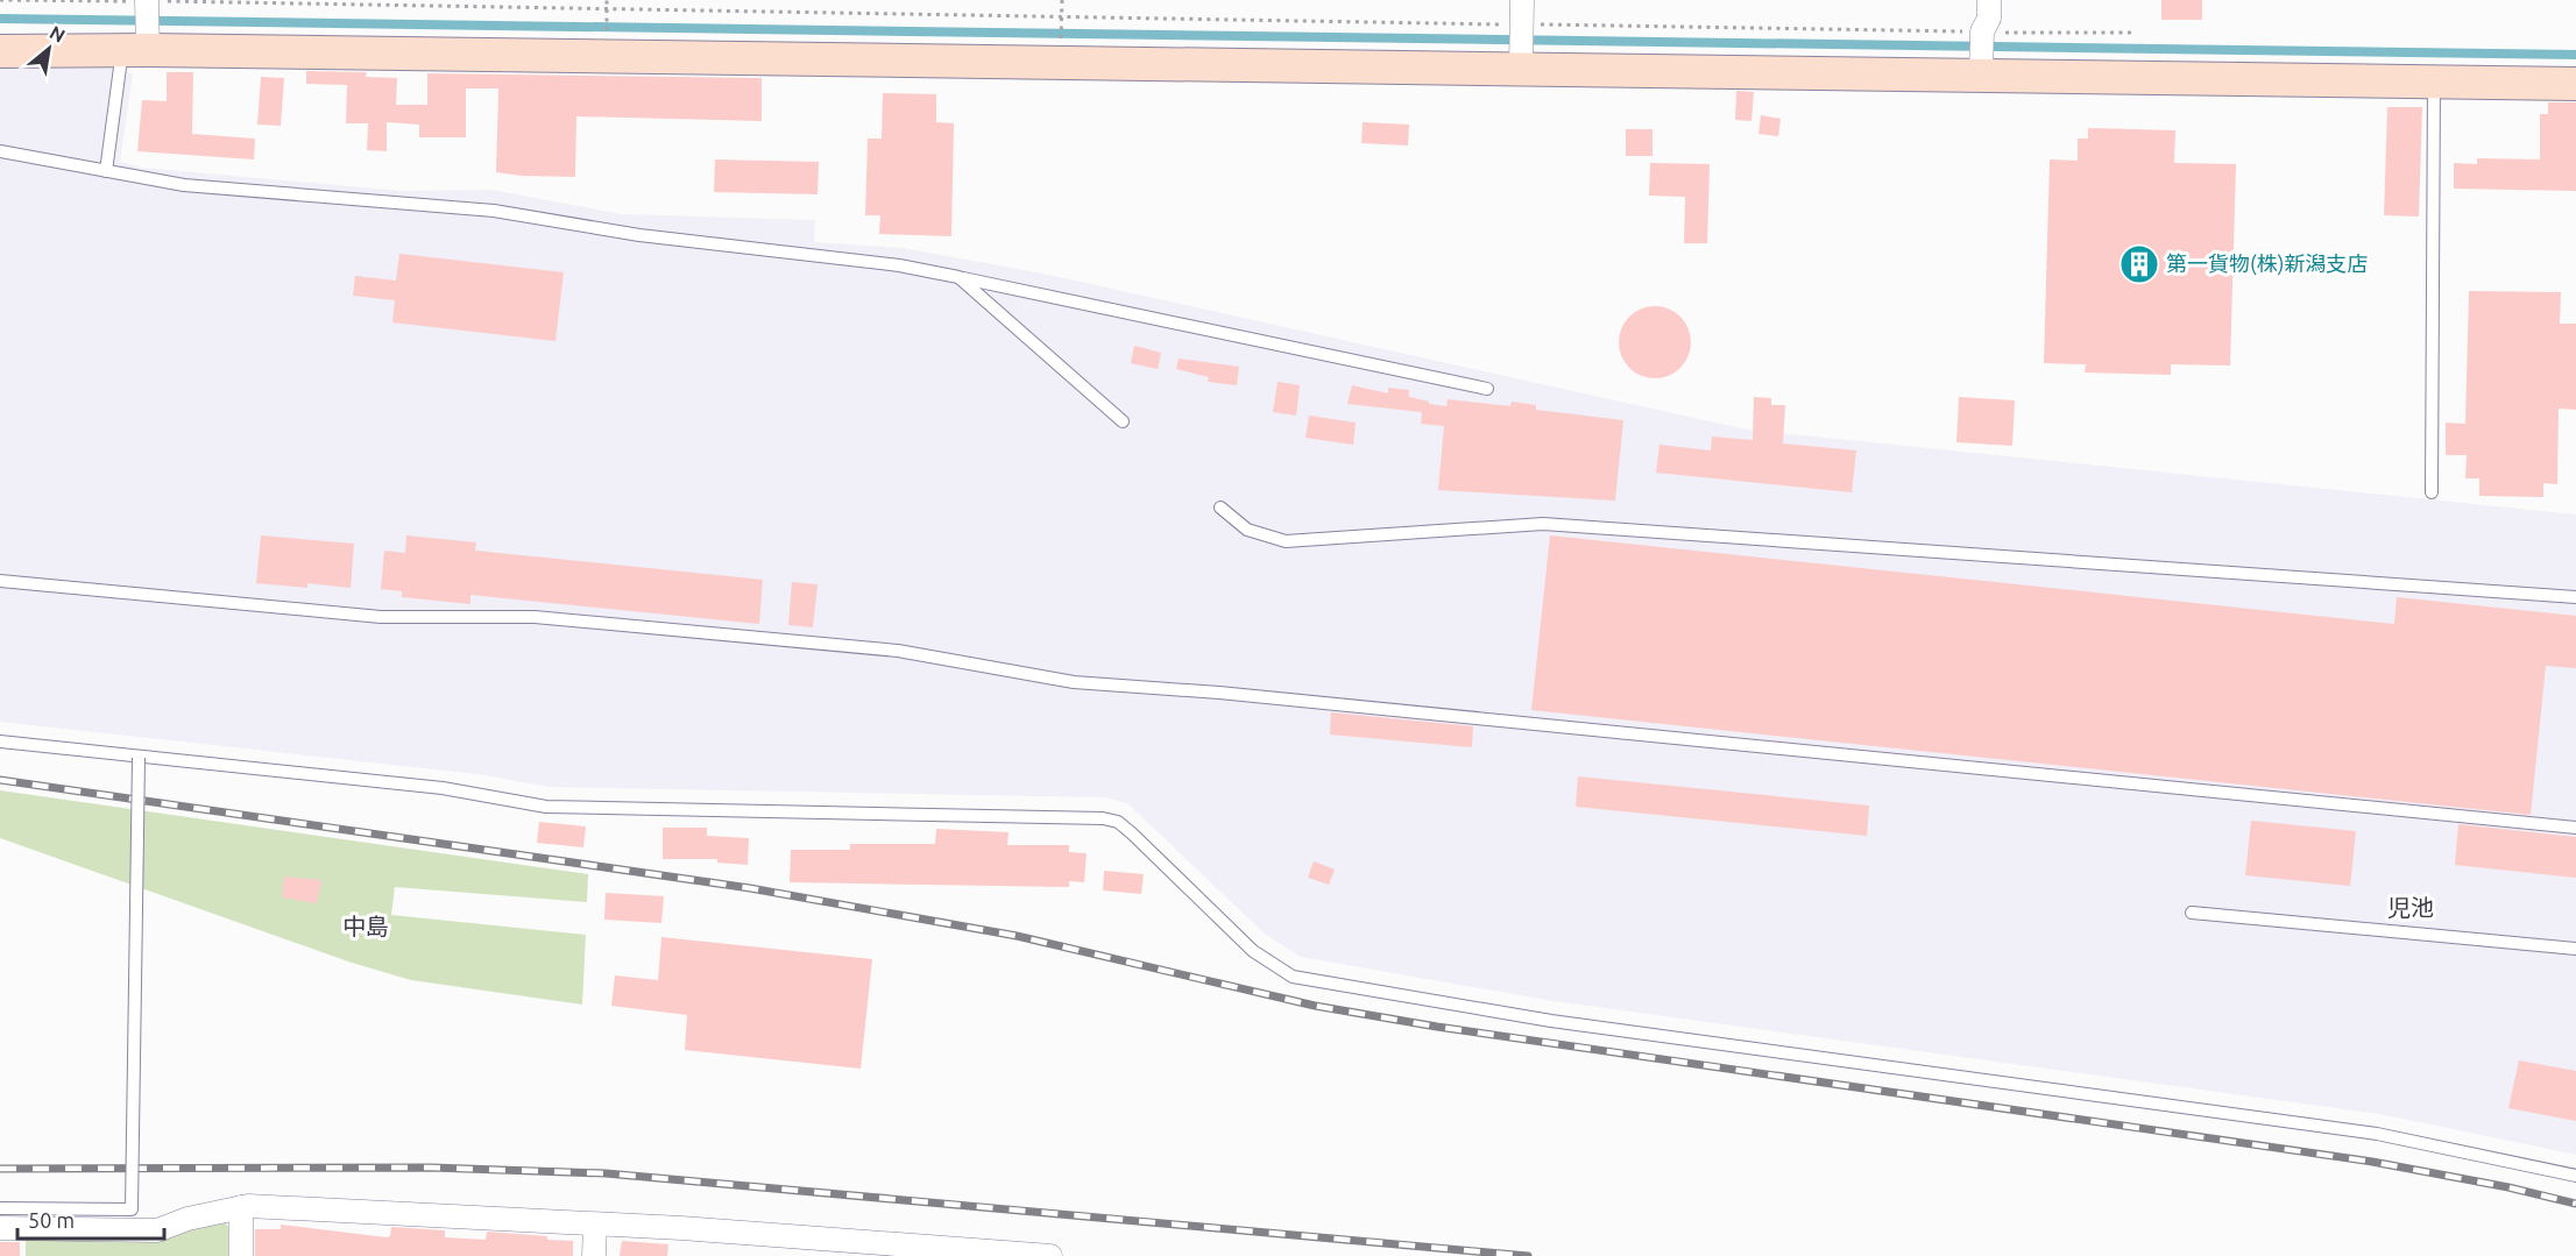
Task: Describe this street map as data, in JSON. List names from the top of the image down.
{
  "districts": ["児池", "中島"],
  "places": {
    "building": ["第一貨物(株)新潟支店"]
  },
  "scale_bar": "50 m",
  "north": "top right"
}
